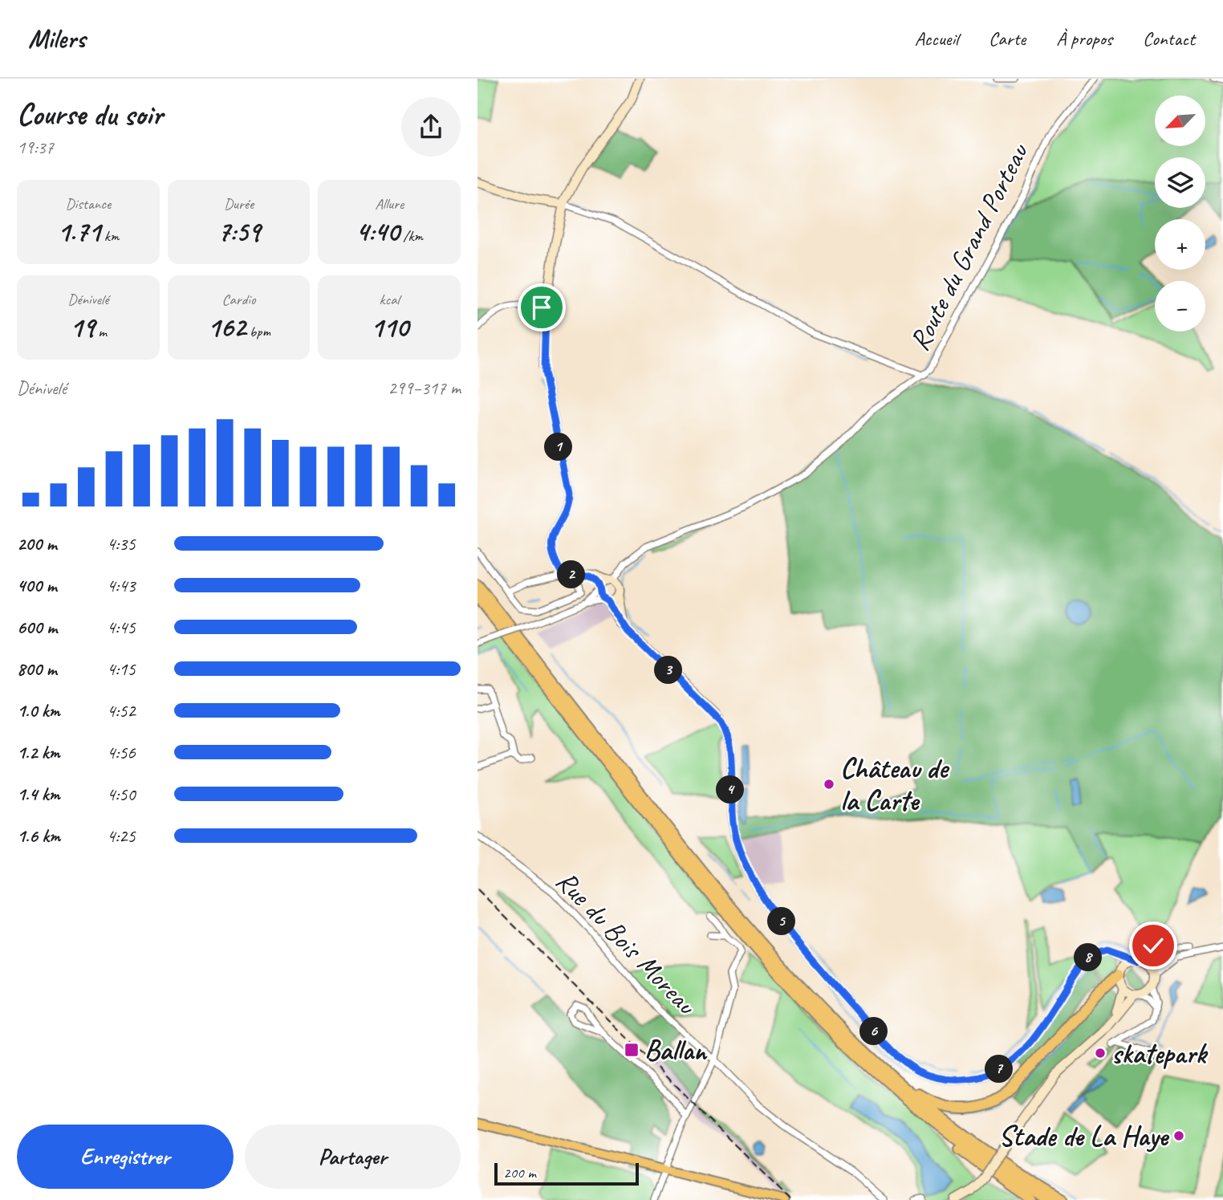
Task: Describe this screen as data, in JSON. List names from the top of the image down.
{
  "streets": {
    "street": ["Route du Grand Porteau", "Rue du Bois Moreau"]
  },
  "places": {
    "other": ["Château de la Carte", "skatepark", "Stade de La Haye"],
    "transit": ["Ballan"]
  },
  "scale_bar": "200 m",
  "north": "bottom left",
  "page": {
    "header": "Milers",
    "nav": [
      "Accueil",
      "Carte",
      "À propos",
      "Contact"
    ],
    "heading": ["Course du soir", "19:37"],
    "map_buttons": ["+", "−"],
    "stats": [
      ["Distance", "1.71 km"],
      ["Durée", "7:59"],
      ["Allure", "4:40 /km"],
      ["Dénivelé", "19 m"],
      ["Cardio", "162 bpm"],
      ["kcal", "110"]
    ],
    "chart": ["Dénivelé", "299–317 m"],
    "pins": [
      "1",
      "2",
      "3",
      "4",
      "5",
      "8",
      "6",
      "7"
    ],
    "list": [
      {
        "name": "200 m",
        "note": "4:35"
      },
      {
        "name": "400 m",
        "note": "4:43"
      },
      {
        "name": "600 m",
        "note": "4:45"
      },
      {
        "name": "800 m",
        "note": "4:15"
      },
      {
        "name": "1.0 km",
        "note": "4:52"
      },
      {
        "name": "1.2 km",
        "note": "4:56"
      },
      {
        "name": "1.4 km",
        "note": "4:50"
      },
      {
        "name": "1.6 km",
        "note": "4:25"
      }
    ],
    "buttons": ["Enregistrer", "Partager"],
    "scale": "200 m"
  }
}
